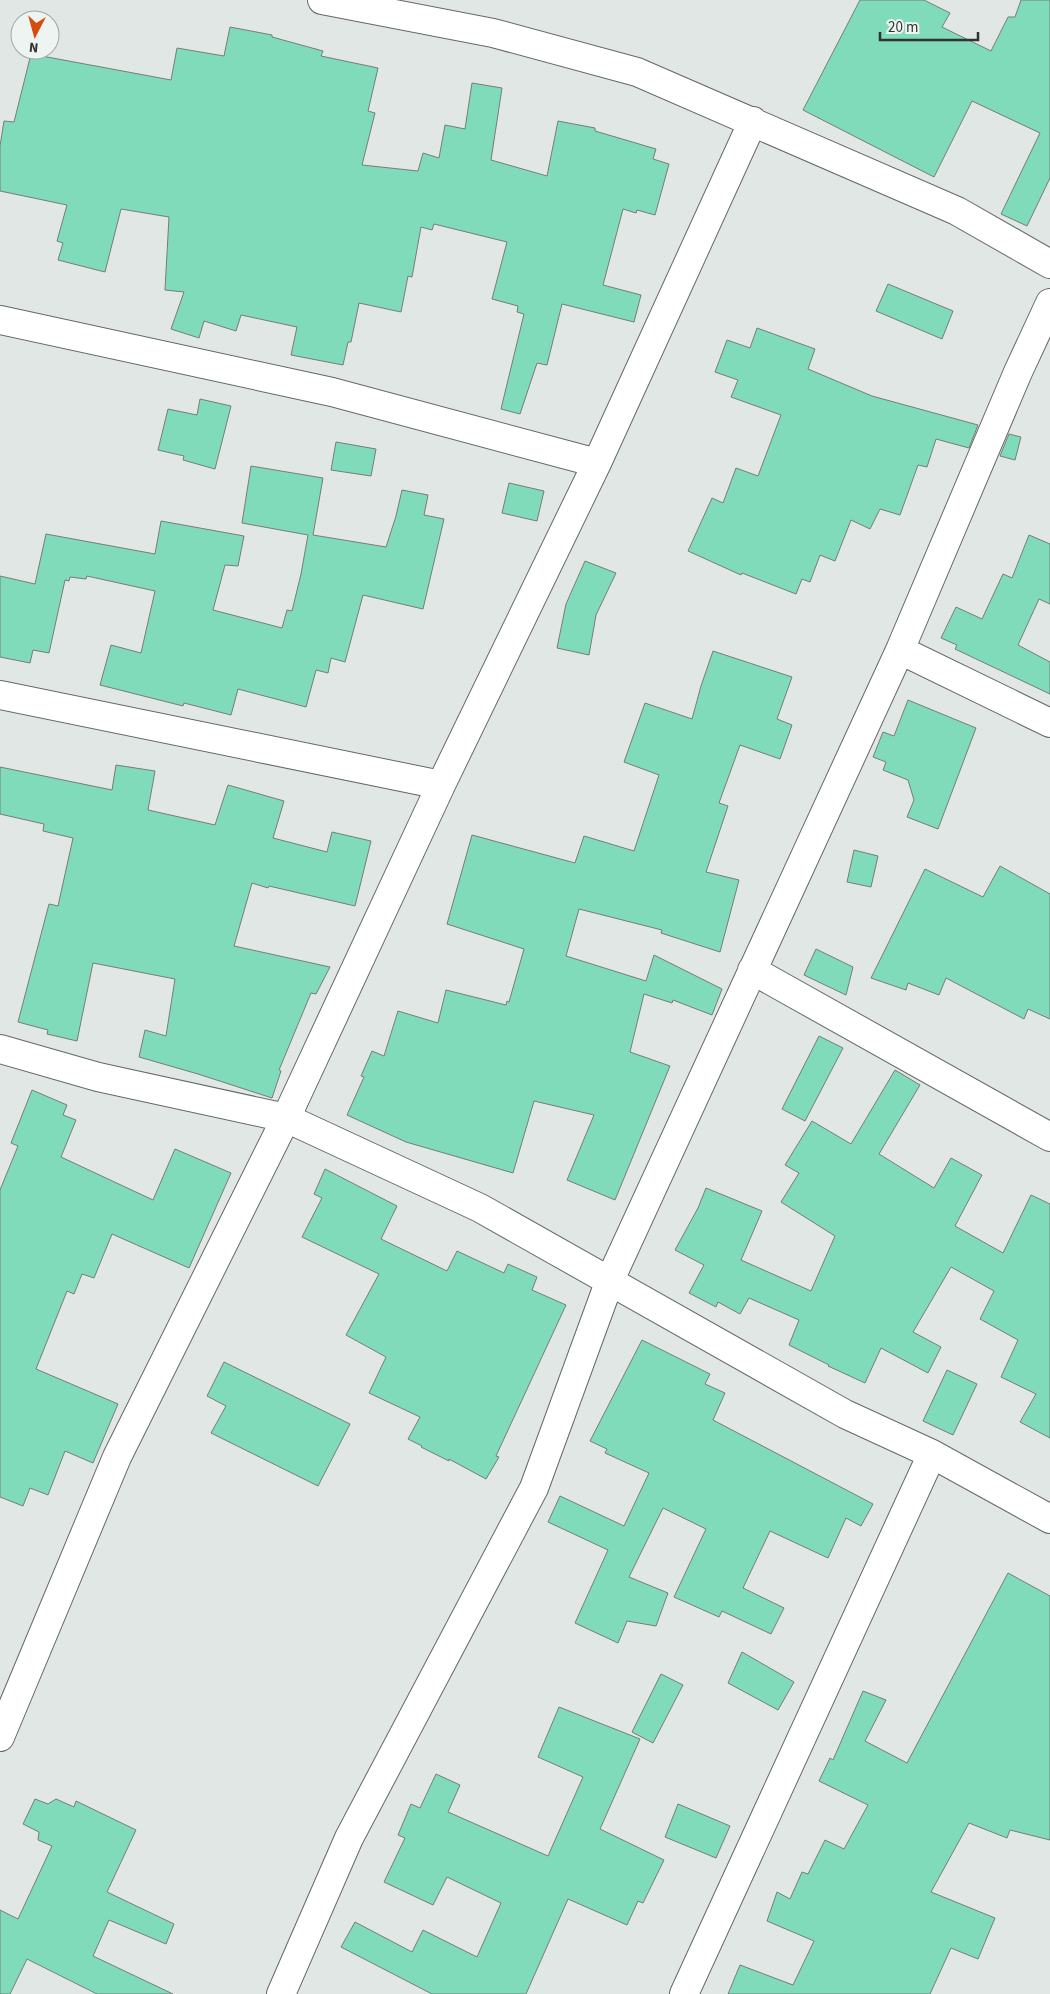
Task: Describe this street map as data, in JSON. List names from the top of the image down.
{
  "scale_bar": "20 m",
  "north": "bottom"
}
